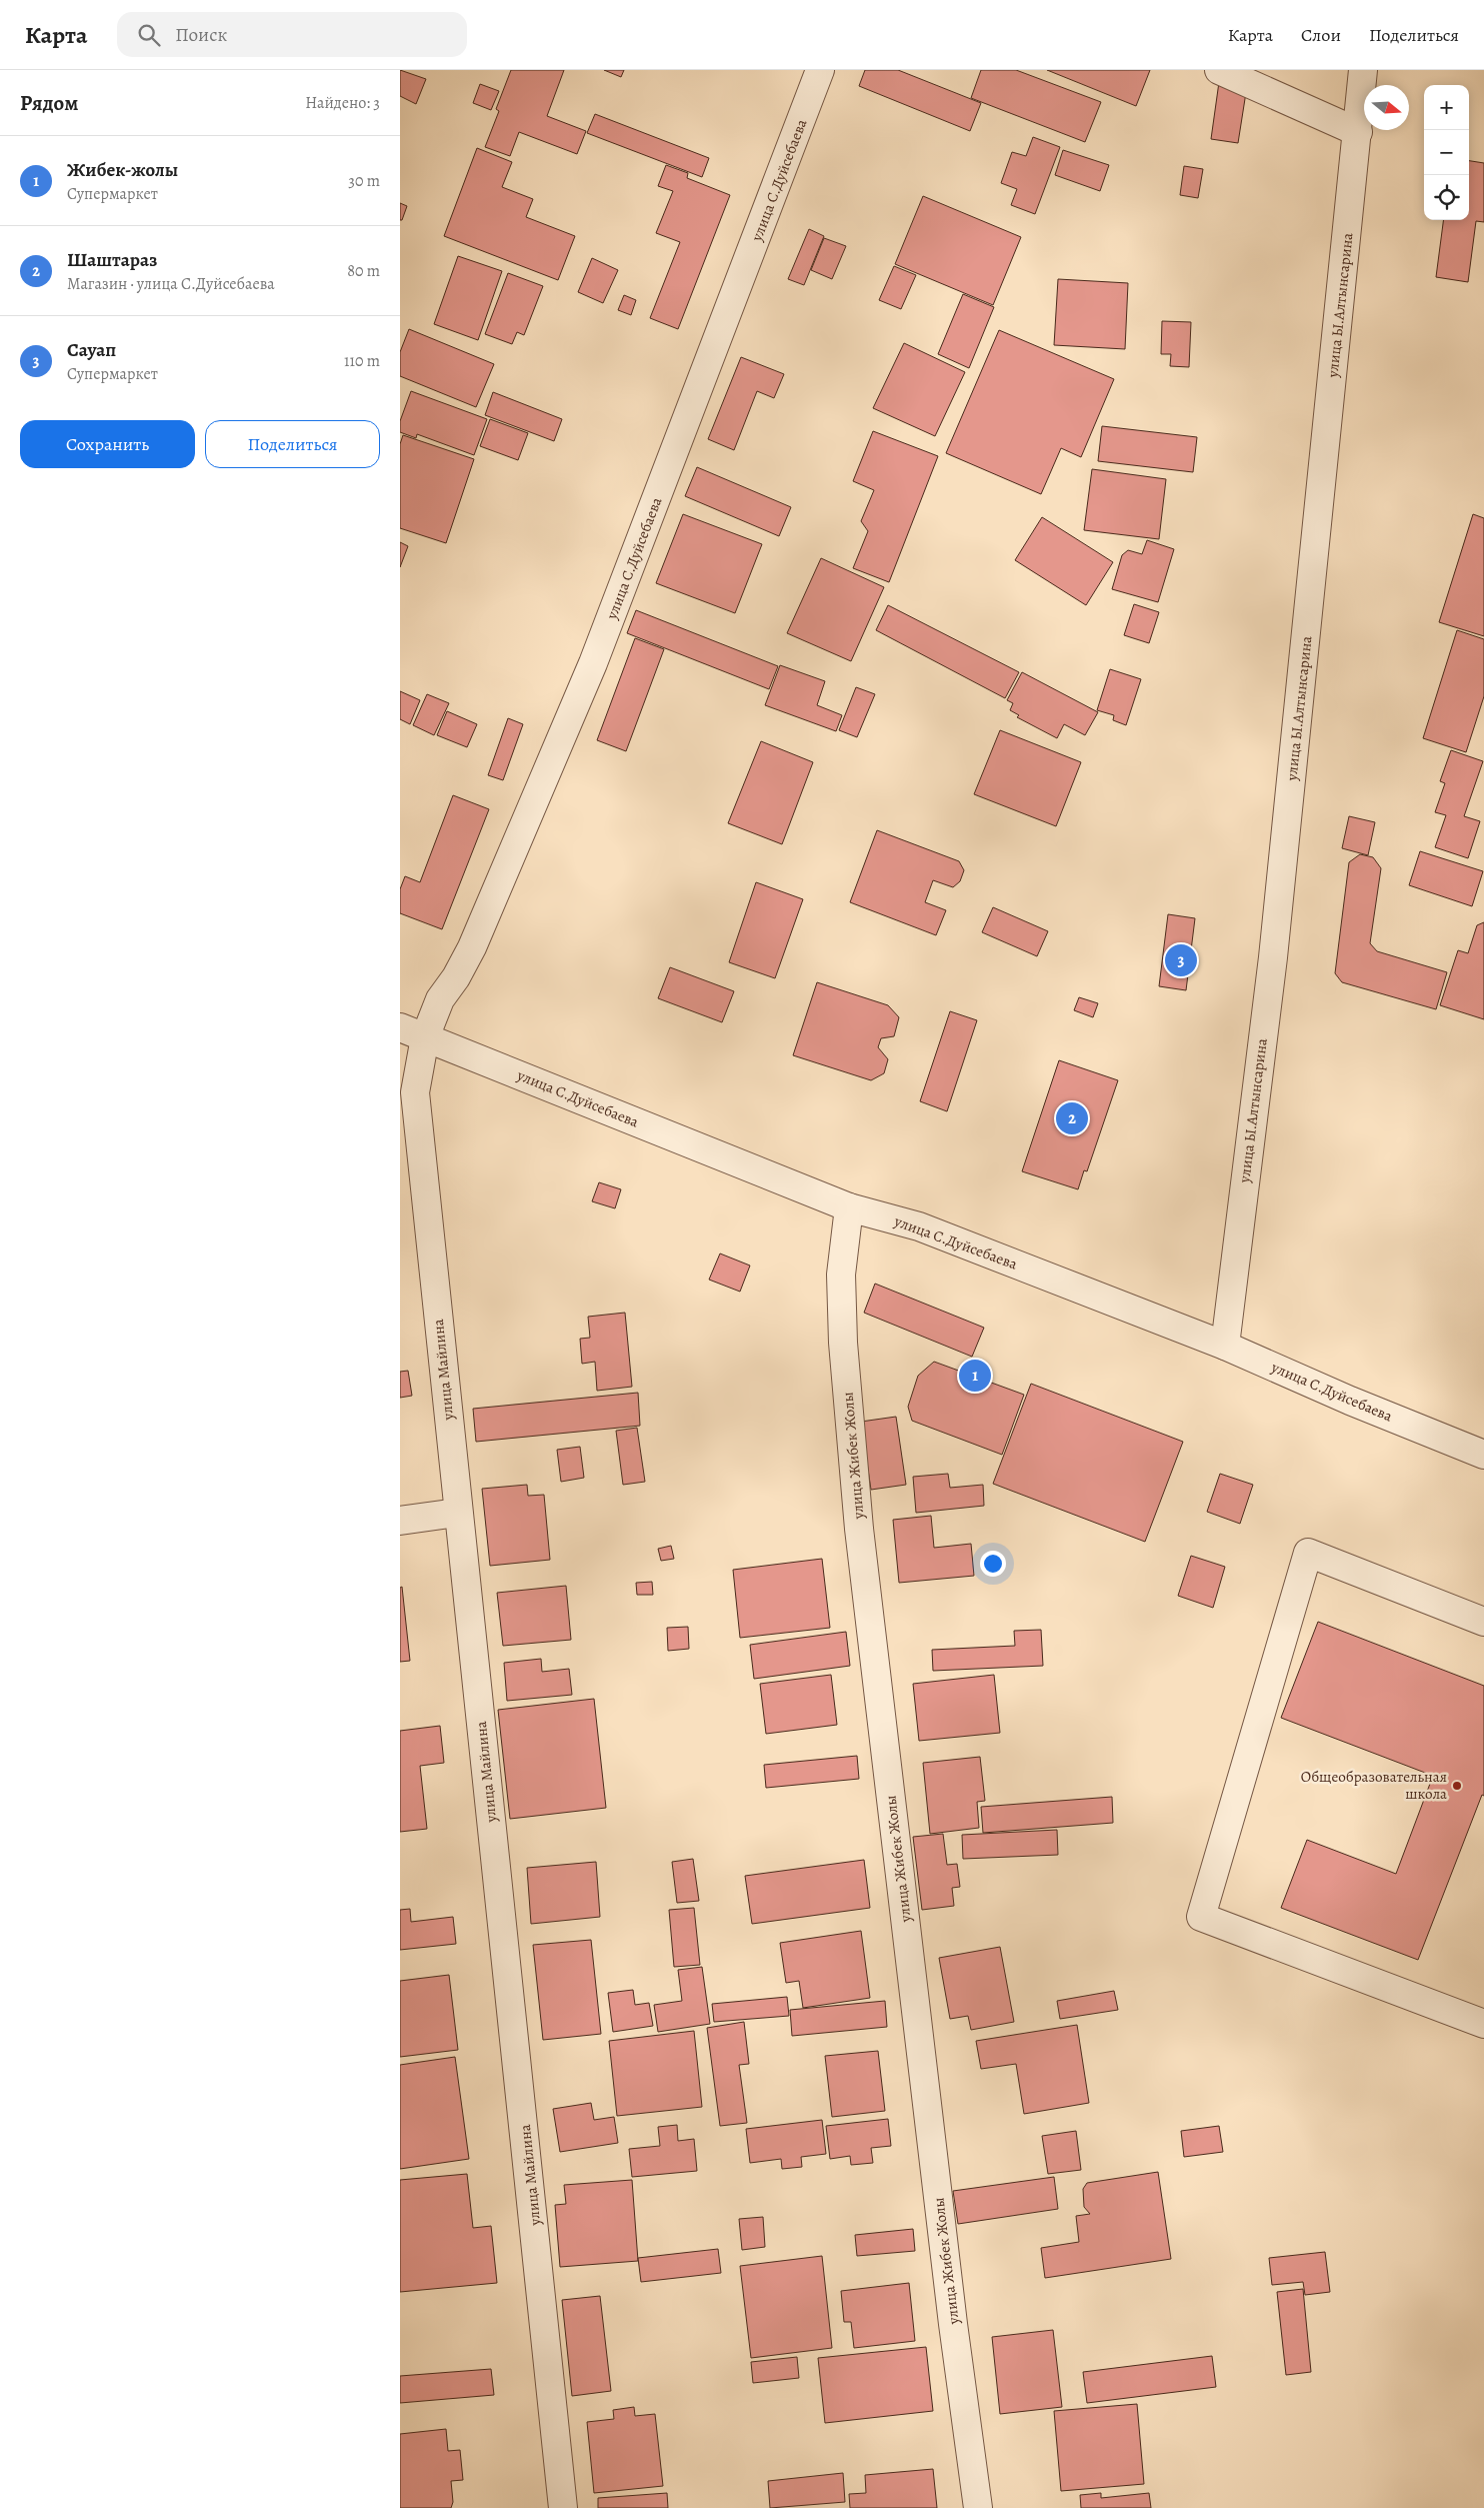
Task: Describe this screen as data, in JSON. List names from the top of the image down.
{
  "streets": {
    "street": [
      "улица С.Дуйсебаева",
      "улица Ы.Алтынсарина",
      "улица Майлина",
      "улица Жибек Жолы"
    ]
  },
  "crossings": [
    ["улица С.Дуйсебаева", "улица Ы.Алтынсарина"],
    ["улица С.Дуйсебаева", "улица Майлина"],
    ["улица С.Дуйсебаева", "улица Жибек Жолы"]
  ],
  "places": ["Общеобразовательная школа"],
  "north": "right",
  "page": {
    "header": "Карта",
    "search": "Поиск",
    "nav": ["Карта", "Слои", "Поделиться"],
    "heading": ["Рядом", "Найдено: 3"],
    "map_buttons": ["+", "−"],
    "list": [
      {
        "mark": "1",
        "name": "Жибек-жолы",
        "note": "Супермаркет",
        "value": "30 m"
      },
      {
        "mark": "2",
        "name": "Шаштараз",
        "note": "Магазин · улица С.Дуйсебаева",
        "value": "80 m"
      },
      {
        "mark": "3",
        "name": "Сауап",
        "note": "Супермаркет",
        "value": "110 m"
      }
    ],
    "buttons": ["Сохранить", "Поделиться"],
    "pins": ["3", "2", "1"]
  }
}
